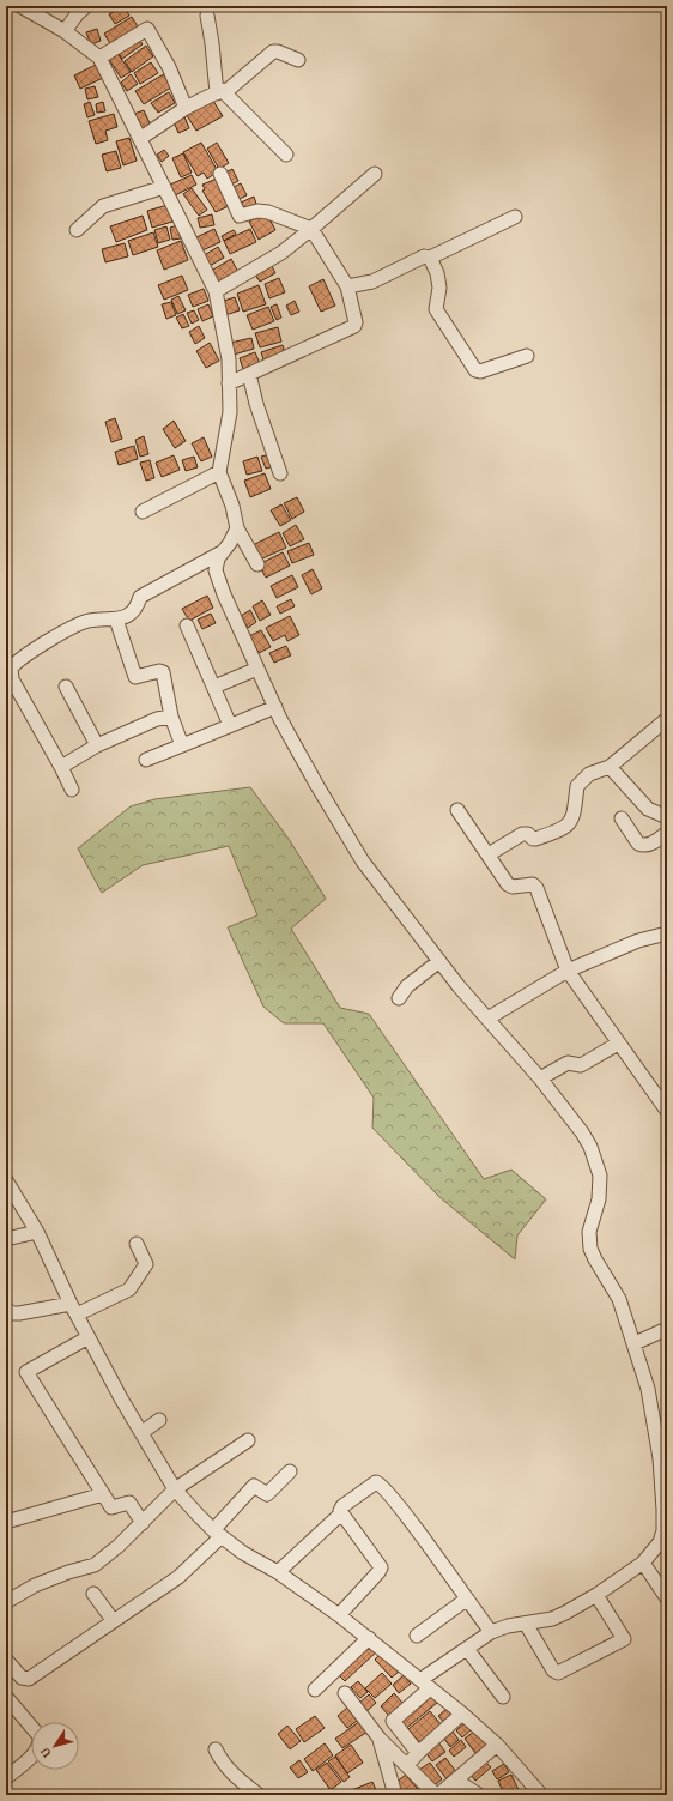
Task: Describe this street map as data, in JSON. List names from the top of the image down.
{
  "north": "bottom left"
}
